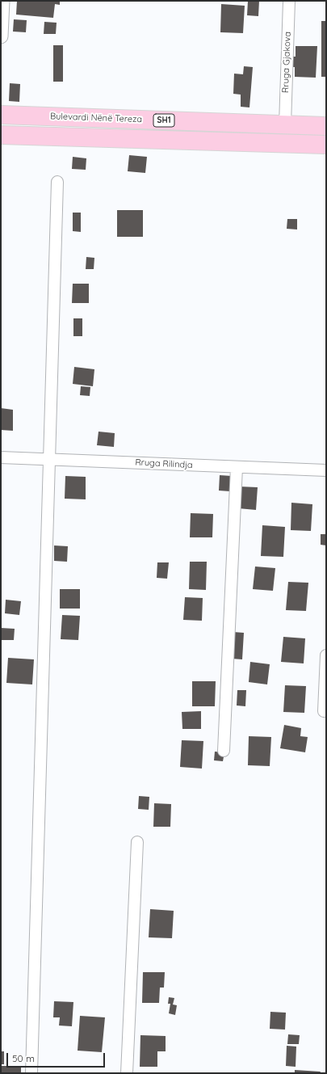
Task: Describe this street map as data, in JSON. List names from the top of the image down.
{
  "streets": {
    "main road": ["Bulevardi Nënë Tereza", "SH1"],
    "street": ["Rruga Gjakova", "Rruga Rilindja"]
  },
  "crossings": [
    ["Rruga Gjakova", "Bulevardi Nënë Tereza"]
  ],
  "scale_bar": "50 m"
}
